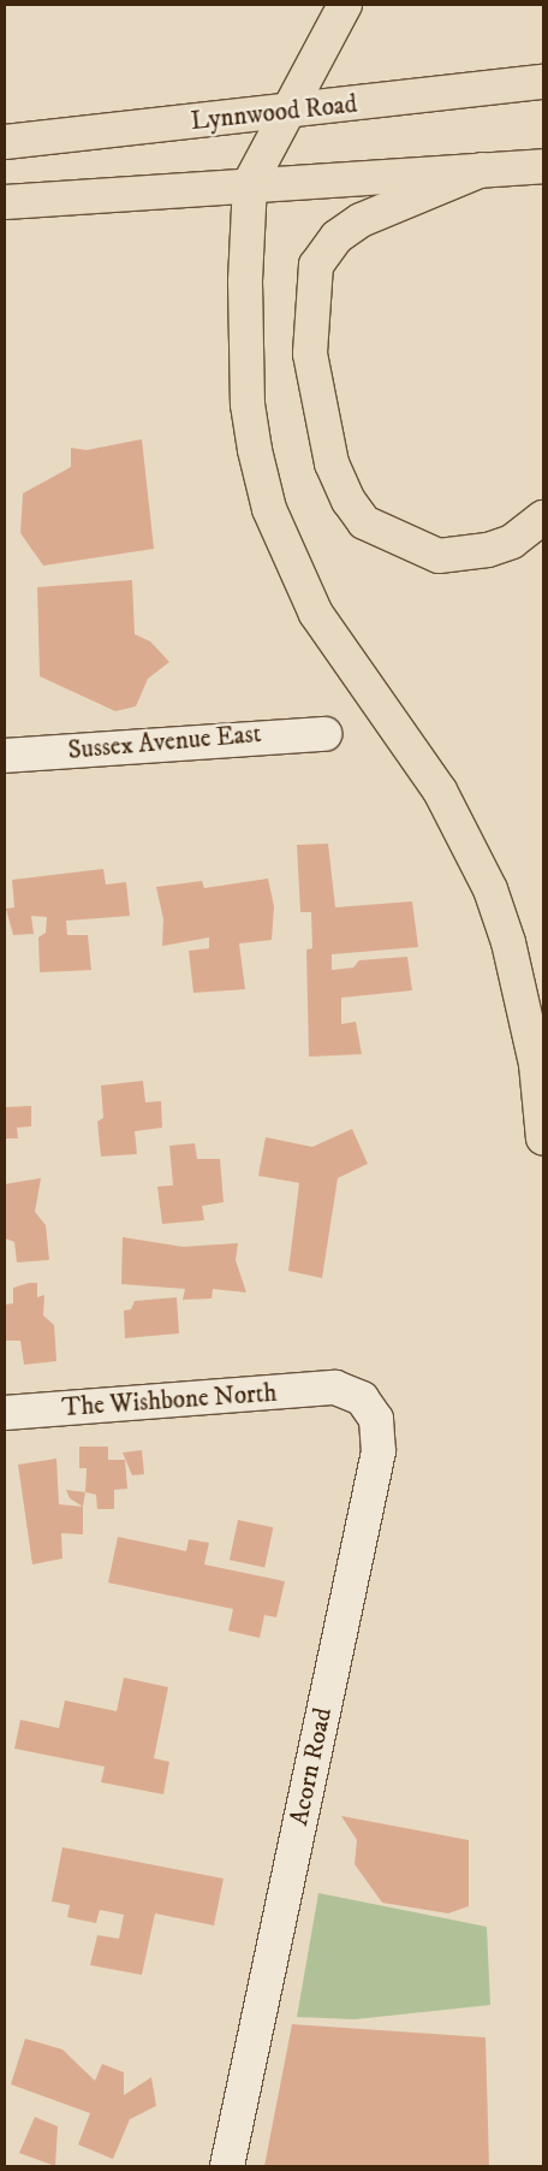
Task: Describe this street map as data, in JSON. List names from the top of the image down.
{
  "streets": {
    "main road": ["Lynnwood Road"],
    "street": ["Sussex Avenue East", "The Wishbone North", "Acorn Road"]
  },
  "crossings": [
    ["The Wishbone North", "Acorn Road"]
  ]
}
